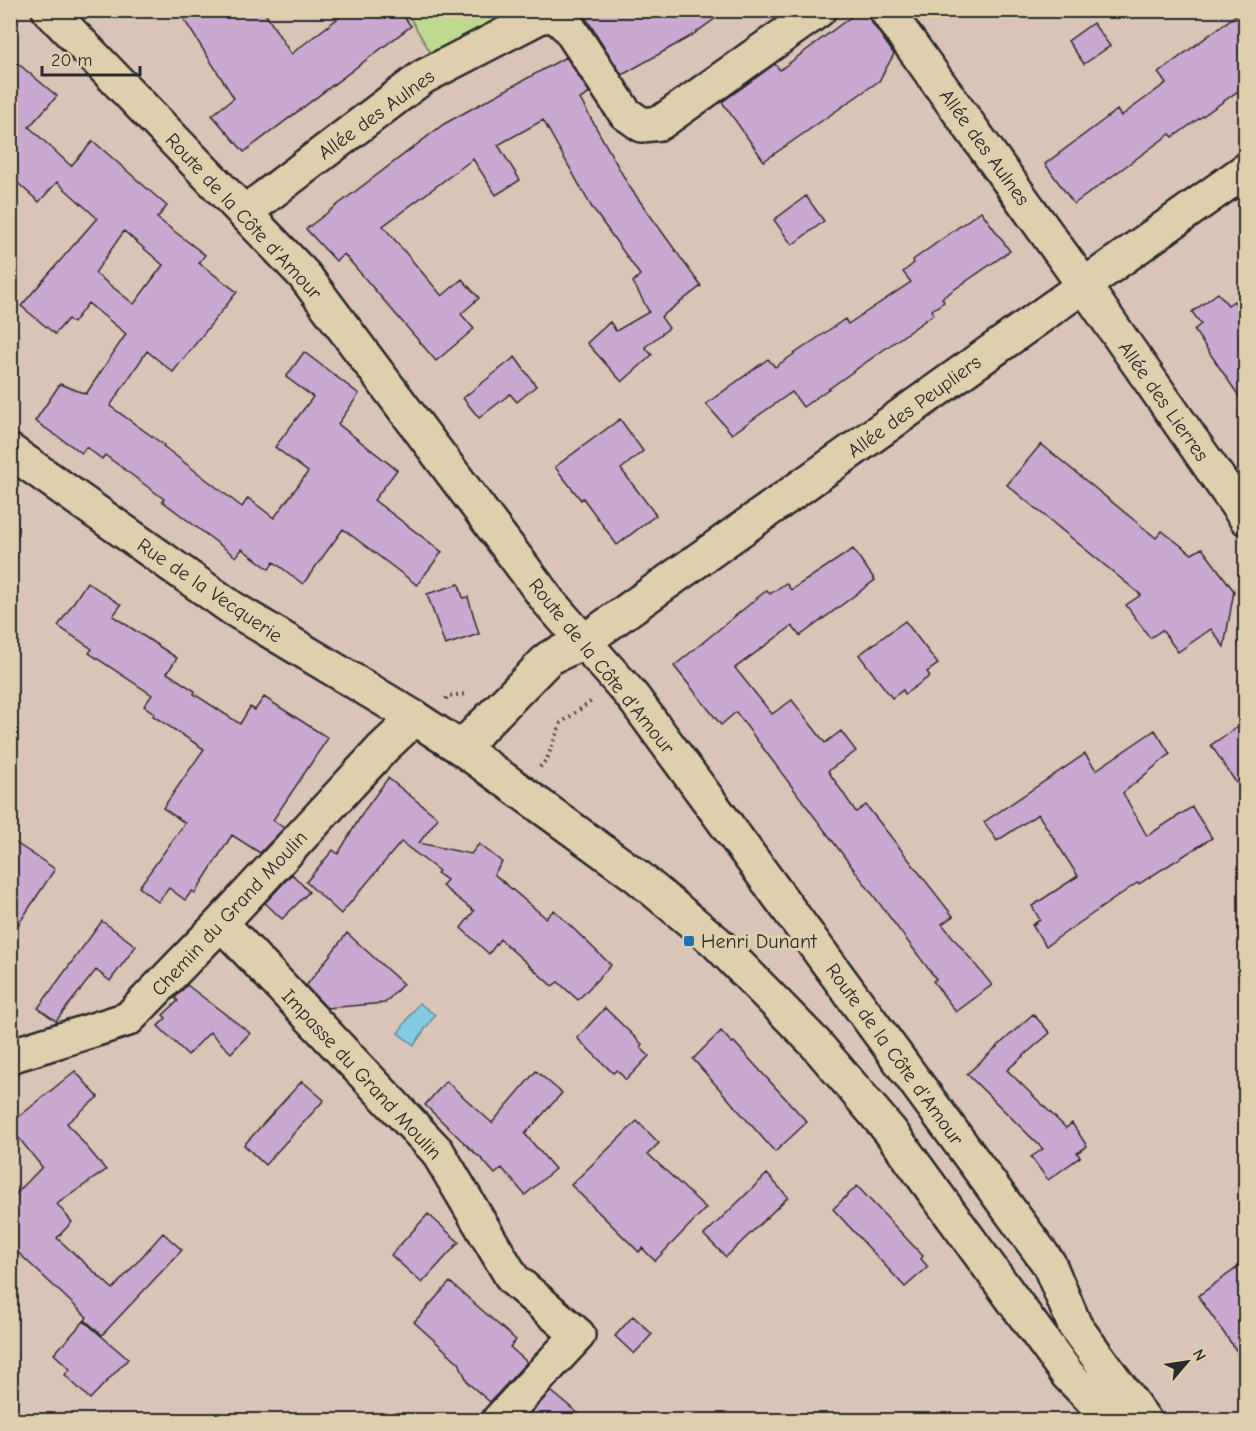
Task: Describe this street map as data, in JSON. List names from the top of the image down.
{
  "streets": {
    "main road": [
      "Allée des Aulnes",
      "Route de la Côte d'Amour",
      "Allée des Lierres",
      "Allée des Peupliers",
      "Rue de la Vecquerie",
      "Chemin du Grand Moulin",
      "Impasse du Grand Moulin"
    ]
  },
  "crossings": [
    ["Allée des Aulnes", "Route de la Côte d'Amour"],
    ["Allée des Aulnes", "Allée des Lierres"],
    ["Allée des Aulnes", "Allée des Peupliers"],
    ["Route de la Côte d'Amour", "Allée des Peupliers"],
    ["Allée des Lierres", "Allée des Peupliers"],
    ["Rue de la Vecquerie", "Chemin du Grand Moulin"],
    ["Chemin du Grand Moulin", "Impasse du Grand Moulin"]
  ],
  "places": {
    "transit": ["Henri Dunant"]
  },
  "scale_bar": "20 m",
  "north": "top right"
}
